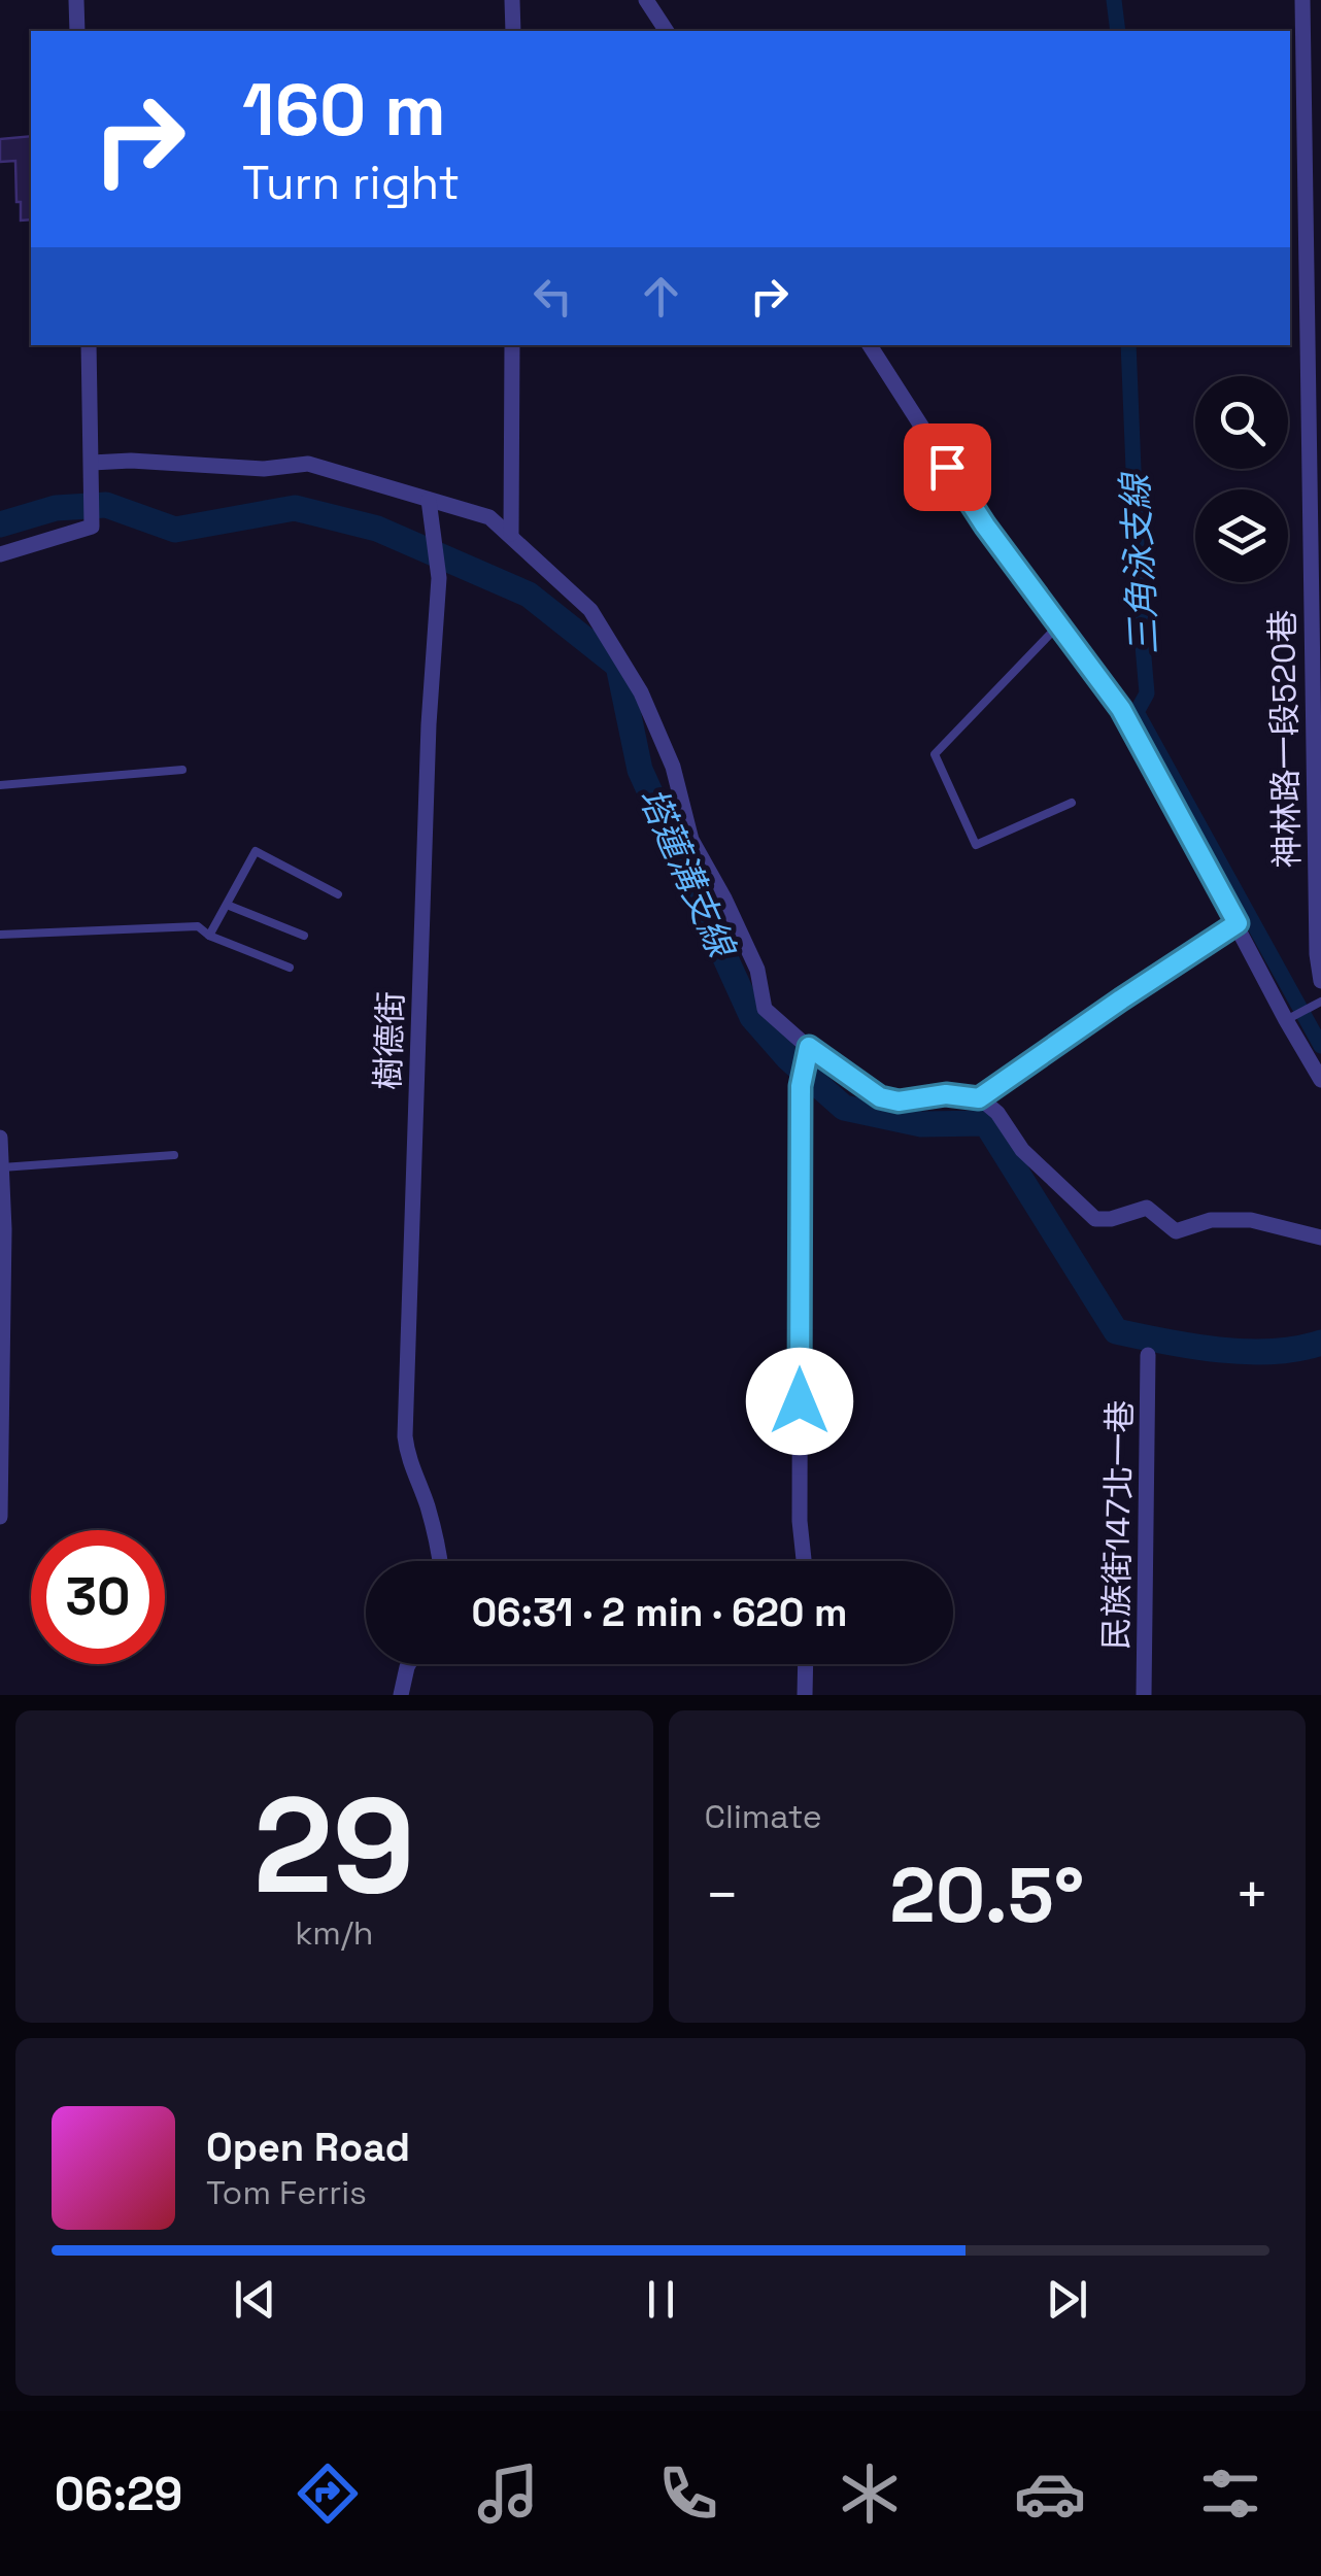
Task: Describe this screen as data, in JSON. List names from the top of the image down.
{
  "streets": {
    "street": ["神林路一段520巷", "樹德街", "民族街147北一巷"]
  },
  "water": ["三角泳支線", "塔蓮溝支線"],
  "page": {
    "turn": ["160 m", "Turn right"],
    "limit": "30",
    "trip": "06:31 · 2 min · 620 m",
    "tile": [
      ["29", "km/h"],
      "Climate"
    ],
    "heat": ["−", "20.5°", "+"],
    "song": ["Open Road", "Tom Ferris"],
    "tabs": "06:29"
  }
}
